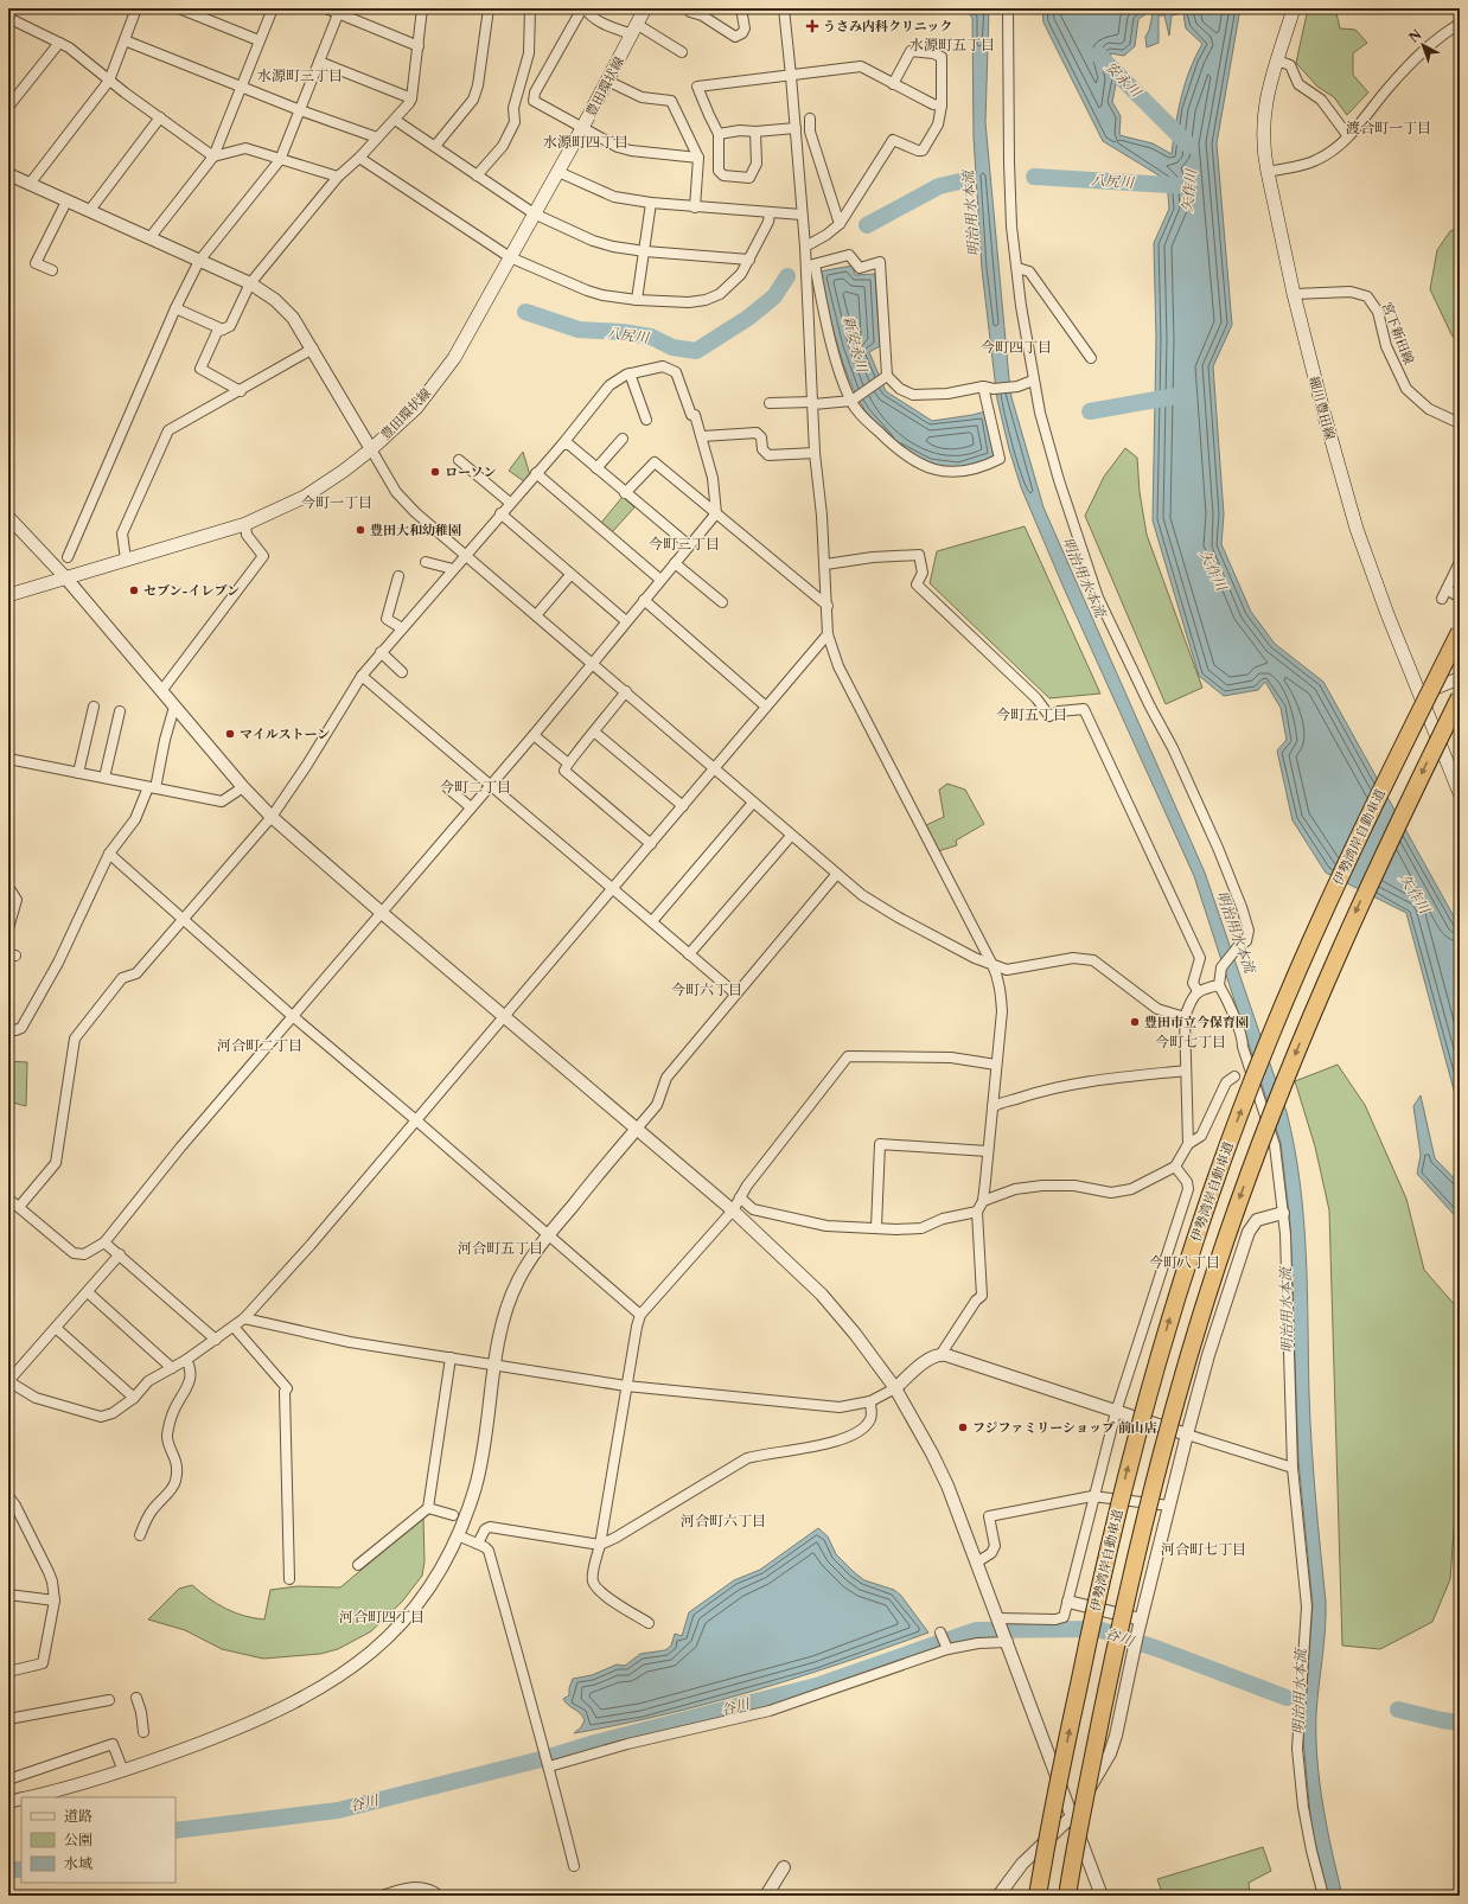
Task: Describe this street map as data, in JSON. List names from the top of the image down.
{
  "streets": {
    "highway": ["伊勢湾岸自動車道"],
    "main road": ["豊田環状線", "細川豊田線"],
    "street": ["宮下新田線"]
  },
  "crossings": [
    ["宮下新田線", "細川豊田線"]
  ],
  "districts": [
    "水源町五丁目",
    "水源町三丁目",
    "渡合町一丁目",
    "水源町四丁目",
    "今町四丁目",
    "今町一丁目",
    "今町三丁目",
    "今町五丁目",
    "今町二丁目",
    "今町六丁目",
    "今町七丁目",
    "河合町二丁目",
    "河合町五丁目",
    "今町八丁目",
    "河合町六丁目",
    "河合町七丁目",
    "河合町四丁目"
  ],
  "water": [
    "安永川",
    "八尻川",
    "矢作川",
    "明治用水本流",
    "新安永川",
    "谷川"
  ],
  "places": {
    "health": ["うさみ内科クリニック"],
    "other": [
      "ローソン",
      "豊田大和幼稚園",
      "セブン-イレブン",
      "マイルストーン",
      "豊田市立今保育園",
      "フジファミリーショップ 前山店"
    ]
  },
  "legend": ["道路", "公園", "水域"],
  "north": "top left"
}
